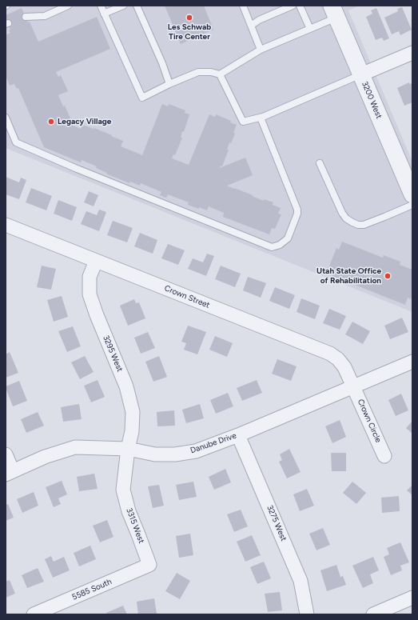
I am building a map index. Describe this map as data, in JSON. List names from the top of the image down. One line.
{"streets":{"street":["3200 West","Crown Street","3295 West","Crown Circle","Danube Drive","3275 West","3315 West","5585 South"]},"crossings":[["Crown Street","3295 West"],["Crown Street","Crown Circle"],["Crown Street","Danube Drive"],["3295 West","Danube Drive"],["3295 West","3315 West"],["Crown Circle","Danube Drive"],["Danube Drive","3275 West"],["Danube Drive","3315 West"],["3315 West","5585 South"]],"places":["Les Schwab Tire Center","Legacy Village","Utah State Office of Rehabilitation"]}
